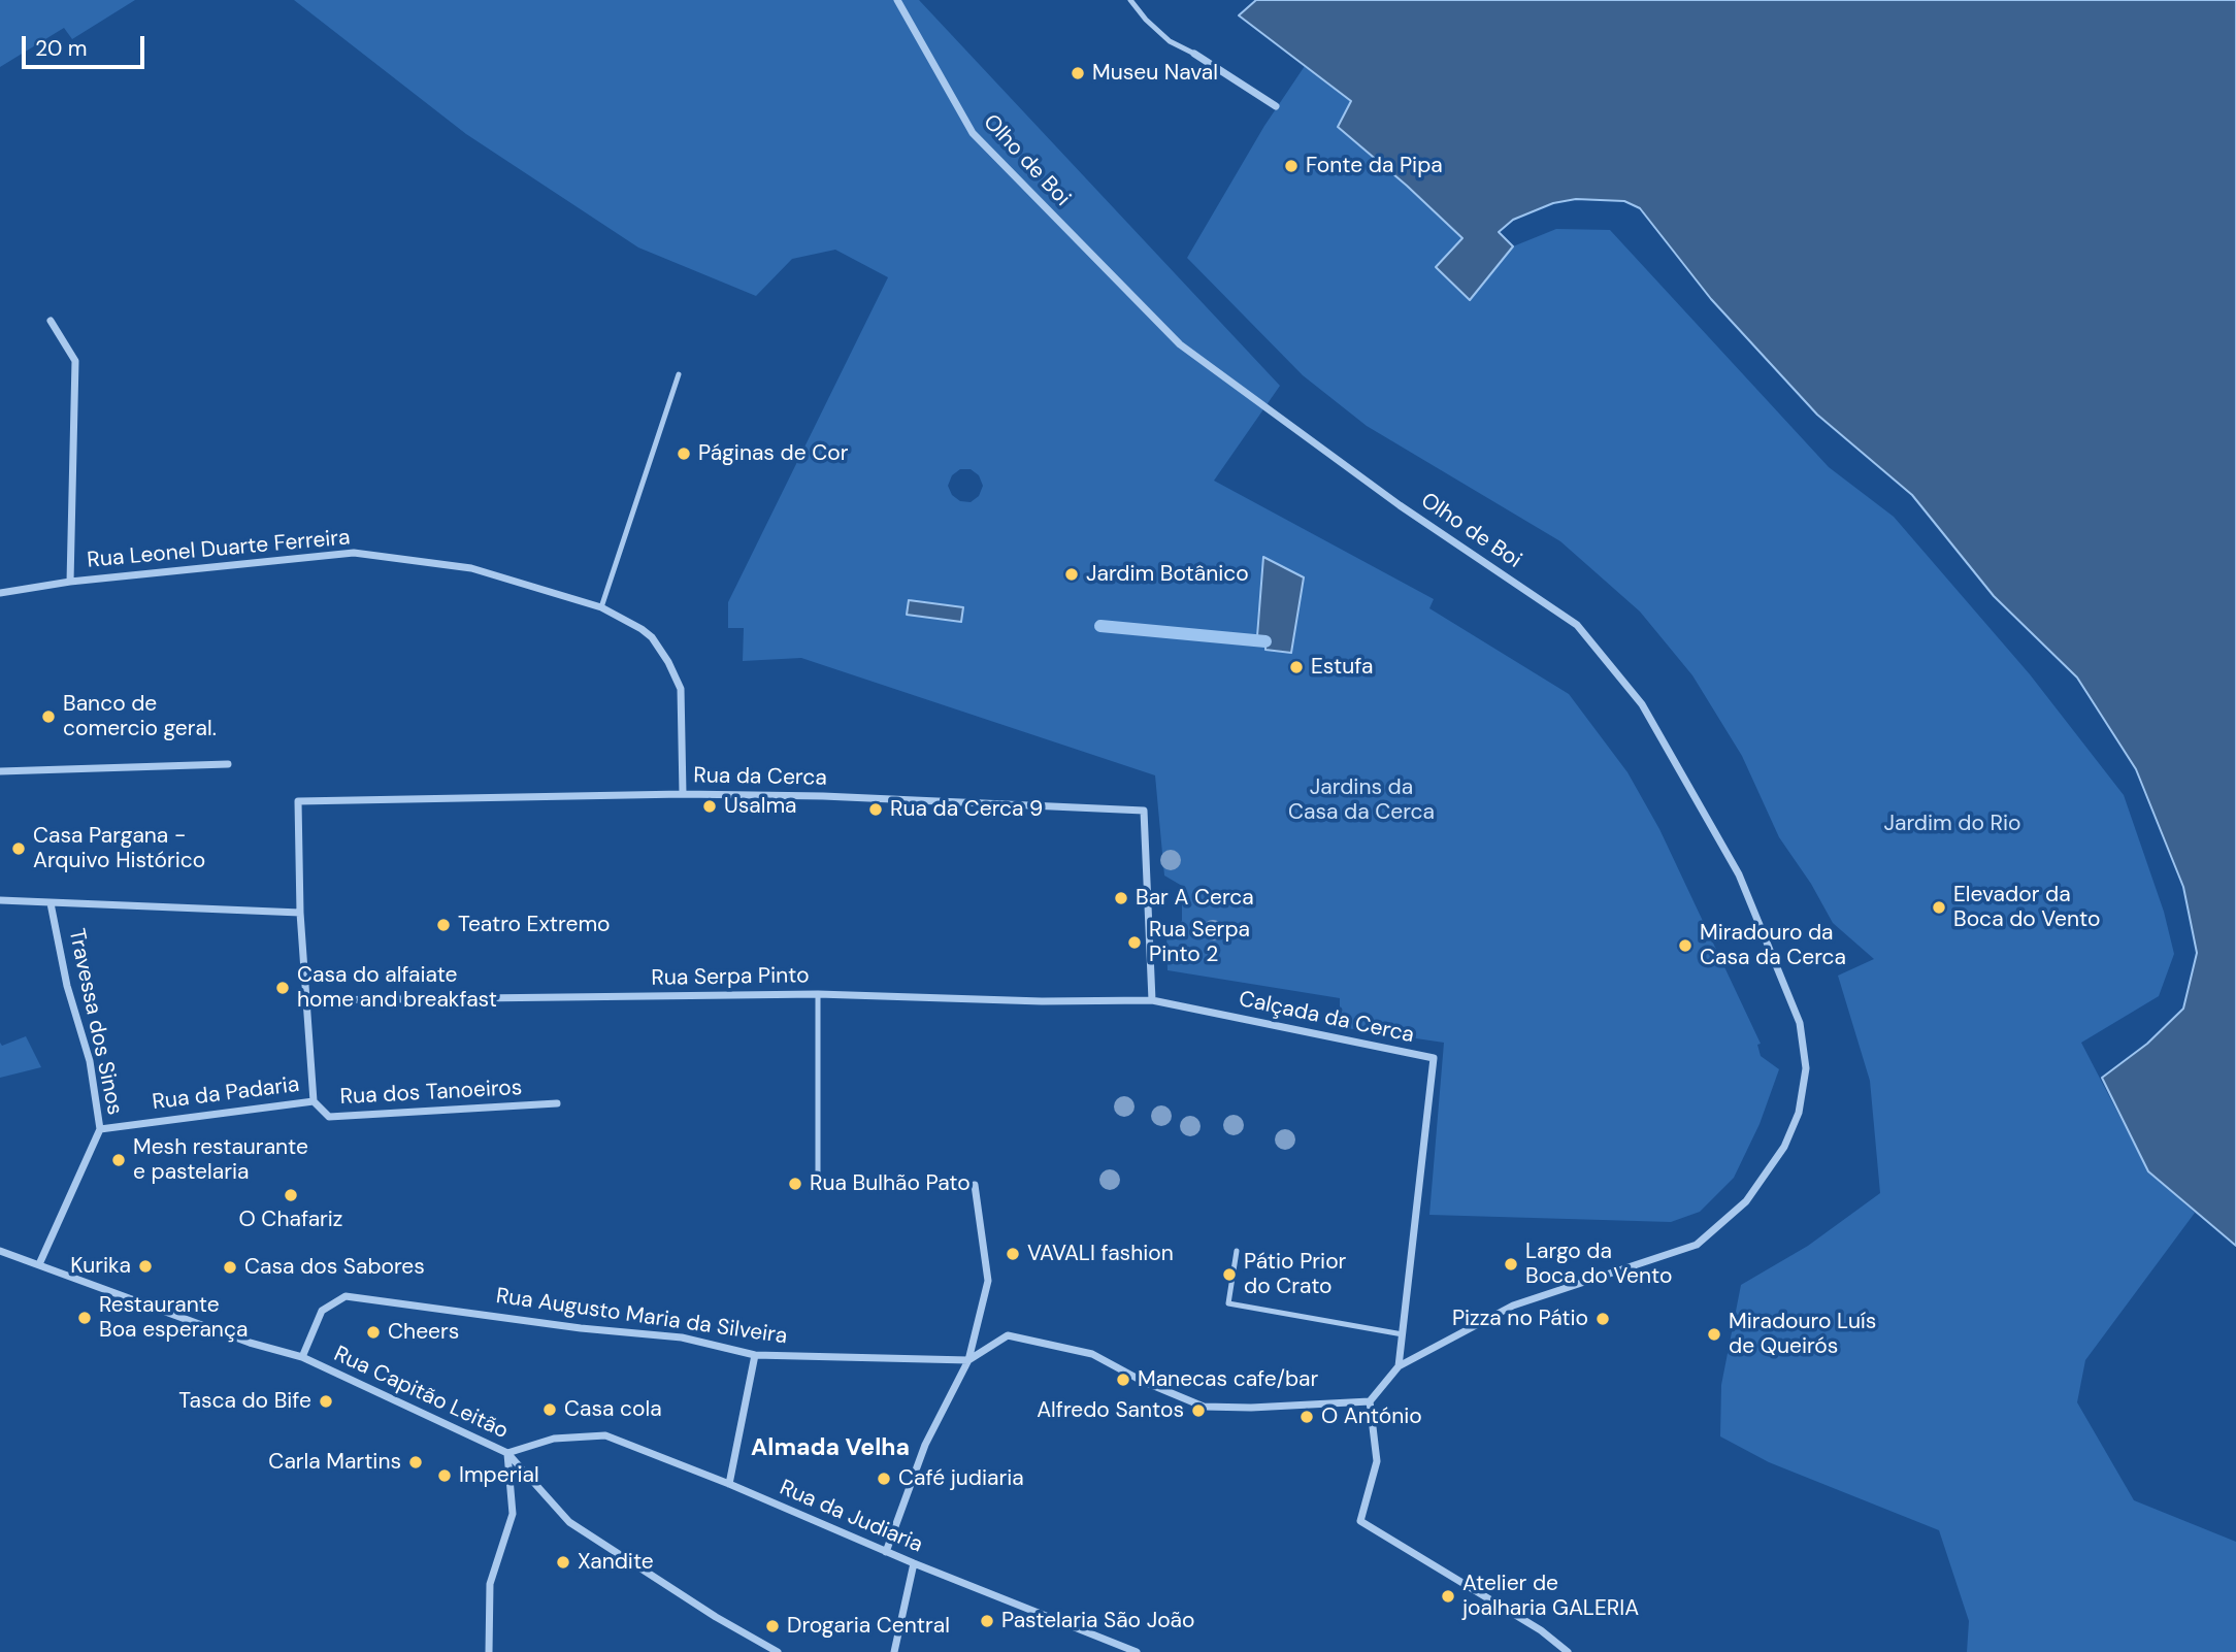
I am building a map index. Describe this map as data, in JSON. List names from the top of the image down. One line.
{"streets":{"street":["Olho de Boi","Rua Leonel Duarte Ferreira","Rua da Cerca","Rua Serpa Pinto","Calçada da Cerca","Travessa dos Sinos","Rua dos Tanoeiros","Rua da Padaria","Rua Augusto Maria da Silveira","Rua Capitão Leitão","Rua da Judiaria"]},"crossings":[["Rua Leonel Duarte Ferreira","Rua da Cerca"],["Rua da Cerca","Rua Serpa Pinto"],["Rua da Cerca","Calçada da Cerca"],["Rua Serpa Pinto","Calçada da Cerca"],["Travessa dos Sinos","Rua da Padaria"],["Travessa dos Sinos","Rua Capitão Leitão"],["Rua dos Tanoeiros","Rua da Padaria"],["Rua Augusto Maria da Silveira","Rua Capitão Leitão"],["Rua Capitão Leitão","Rua da Judiaria"]],"districts":["Almada Velha"],"parks":["Jardins da Casa da Cerca","Jardim do Rio"],"places":["Museu Naval","Fonte da Pipa","Páginas de Cor","Jardim Botânico","Estufa","Banco de comercio geral.","Usalma","Rua da Cerca 9","Casa Pargana - Arquivo Histórico","Bar A Cerca","Elevador da Boca do Vento","Teatro Extremo","Rua Serpa Pinto 2","Miradouro da Casa da Cerca","Casa do alfaiate home and breakfast","Mesh restaurante e pastelaria","Rua Bulhão Pato","O Chafariz","VAVALI fashion","Largo da Boca do Vento","Kurika","Casa dos Sabores","Pátio Prior do Crato","Restaurante Boa esperança","Pizza no Pátio","Cheers","Miradouro Luís de Queirós","Manecas cafe/bar","Tasca do Bife","Casa cola","Alfredo Santos","O António","Carla Martins","Imperial","Café judiaria","Xandite","Atelier de joalharia GALERIA","Pastelaria São João","Drogaria Central"],"scale_bar":"20 m"}
